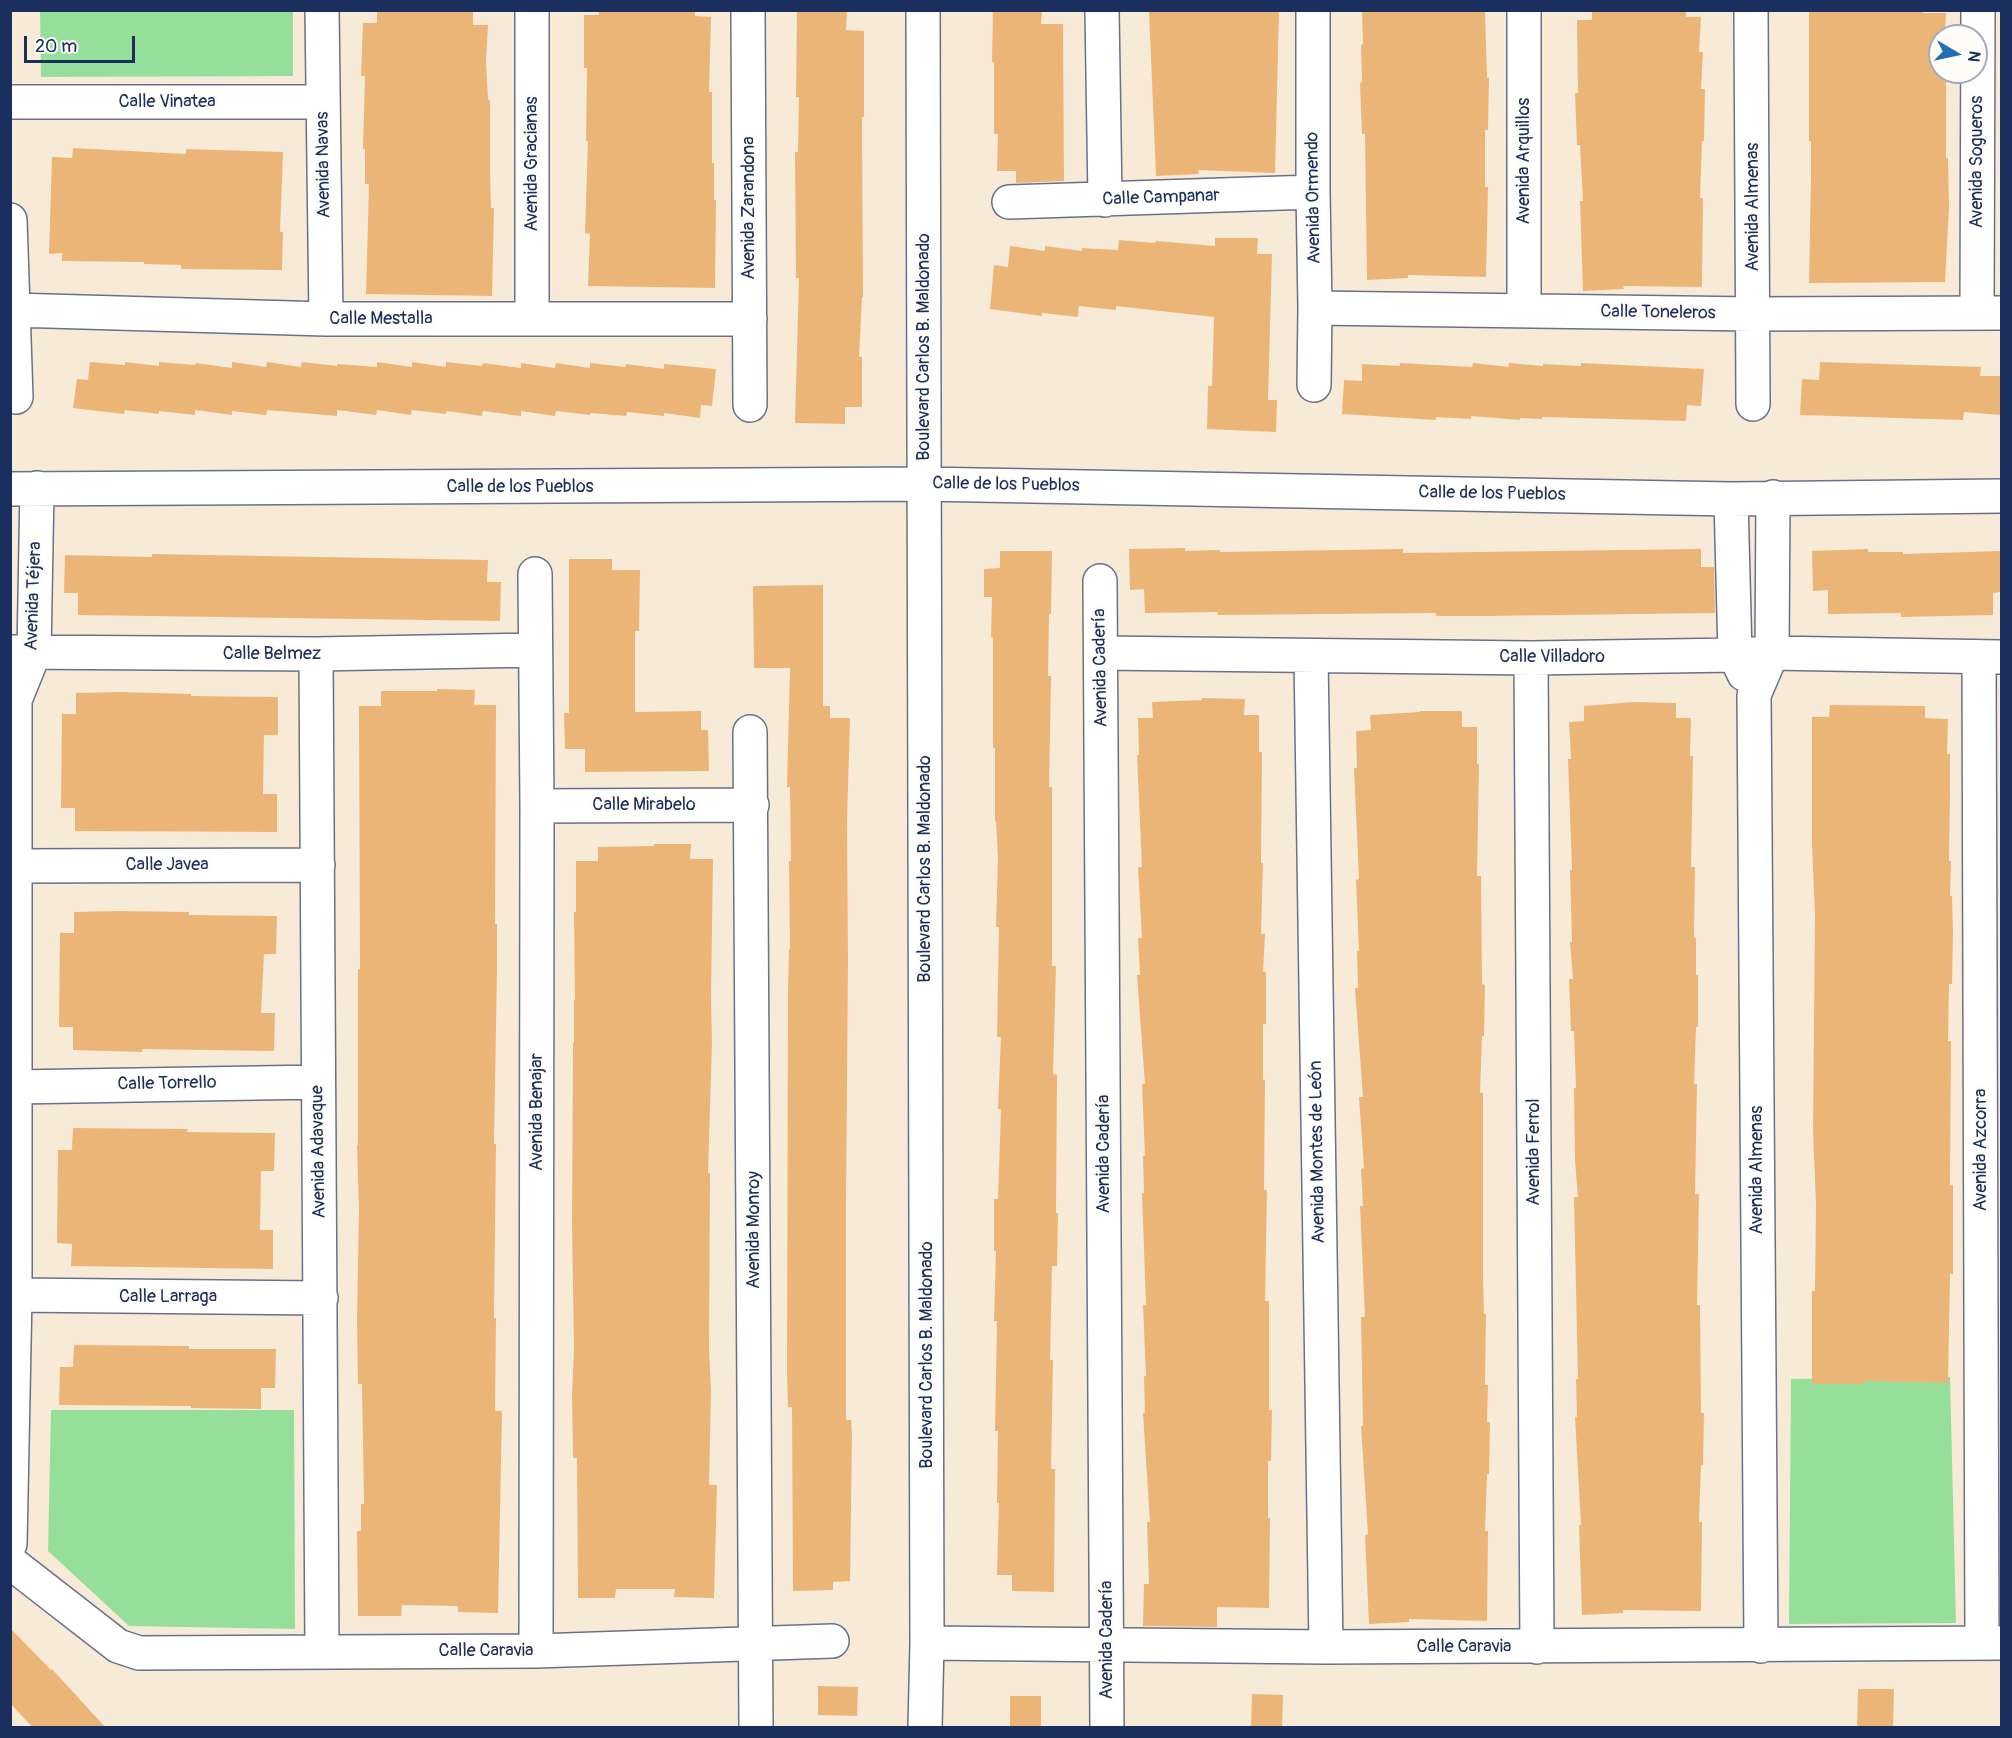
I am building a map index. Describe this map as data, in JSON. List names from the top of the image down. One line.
{"streets":{"street":["Calle Vinatea","Avenida Arquillos","Avenida Sogueros","Avenida Gracianas","Avenida Navas","Calle Campanar","Avenida Ormendo","Avenida Almenas","Avenida Zarandona","Calle Toneleros","Calle Mestalla","Boulevard Carlos B. Maldonado","Calle de los Pueblos","Avenida Téjera","Calle Belmez","Calle Villadoro","Avenida Cadería","Calle Mirabelo","Calle Javea","Calle Torrello","Avenida Benajar","Avenida Azcorra","Avenida Adavaque","Avenida Montes de León","Avenida Ferrol","Avenida Monroy","Calle Larraga","Calle Caravia"]},"crossings":[["Calle Vinatea","Avenida Navas"],["Avenida Arquillos","Calle Toneleros"],["Avenida Sogueros","Calle Toneleros"],["Avenida Gracianas","Calle Mestalla"],["Avenida Navas","Calle Mestalla"],["Calle Campanar","Avenida Ormendo"],["Avenida Ormendo","Calle Toneleros"],["Avenida Almenas","Calle Toneleros"],["Avenida Almenas","Calle de los Pueblos"],["Avenida Almenas","Calle Villadoro"],["Avenida Almenas","Calle Caravia"],["Avenida Zarandona","Calle Mestalla"],["Boulevard Carlos B. Maldonado","Calle de los Pueblos"],["Boulevard Carlos B. Maldonado","Calle Caravia"],["Calle de los Pueblos","Avenida Téjera"],["Avenida Téjera","Calle Belmez"],["Avenida Téjera","Calle Javea"],["Avenida Téjera","Calle Torrello"],["Avenida Téjera","Calle Larraga"],["Calle Belmez","Avenida Benajar"],["Calle Belmez","Avenida Adavaque"],["Calle Villadoro","Avenida Cadería"],["Calle Villadoro","Avenida Azcorra"],["Calle Villadoro","Avenida Montes de León"],["Calle Villadoro","Avenida Ferrol"],["Avenida Cadería","Calle Caravia"],["Calle Mirabelo","Avenida Benajar"],["Calle Mirabelo","Avenida Monroy"],["Calle Javea","Avenida Adavaque"],["Calle Torrello","Avenida Adavaque"],["Avenida Benajar","Calle Caravia"],["Avenida Azcorra","Calle Caravia"],["Avenida Adavaque","Calle Larraga"],["Avenida Adavaque","Calle Caravia"],["Avenida Montes de León","Calle Caravia"],["Avenida Ferrol","Calle Caravia"],["Avenida Monroy","Calle Caravia"]],"scale_bar":"20 m","north":"right"}
